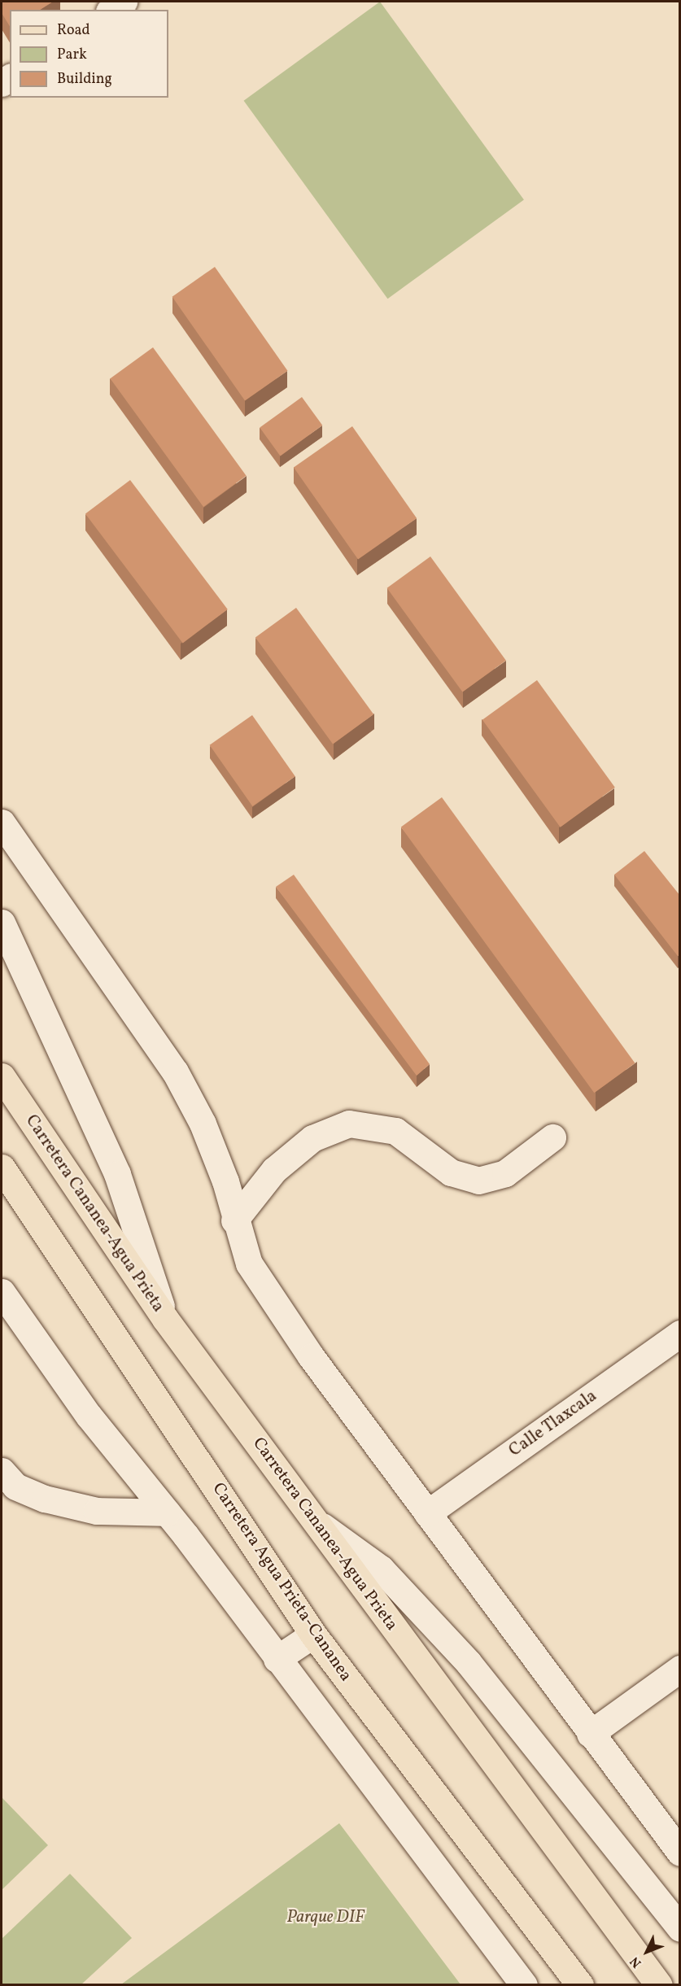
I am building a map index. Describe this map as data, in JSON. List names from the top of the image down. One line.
{"streets":{"main road":["Carretera Cananea-Agua Prieta","Carretera Agua Prieta-Cananea"],"street":["Calle Tlaxcala"]},"parks":["Parque DIF"],"legend":["Road","Park","Building"],"north":"bottom left"}
